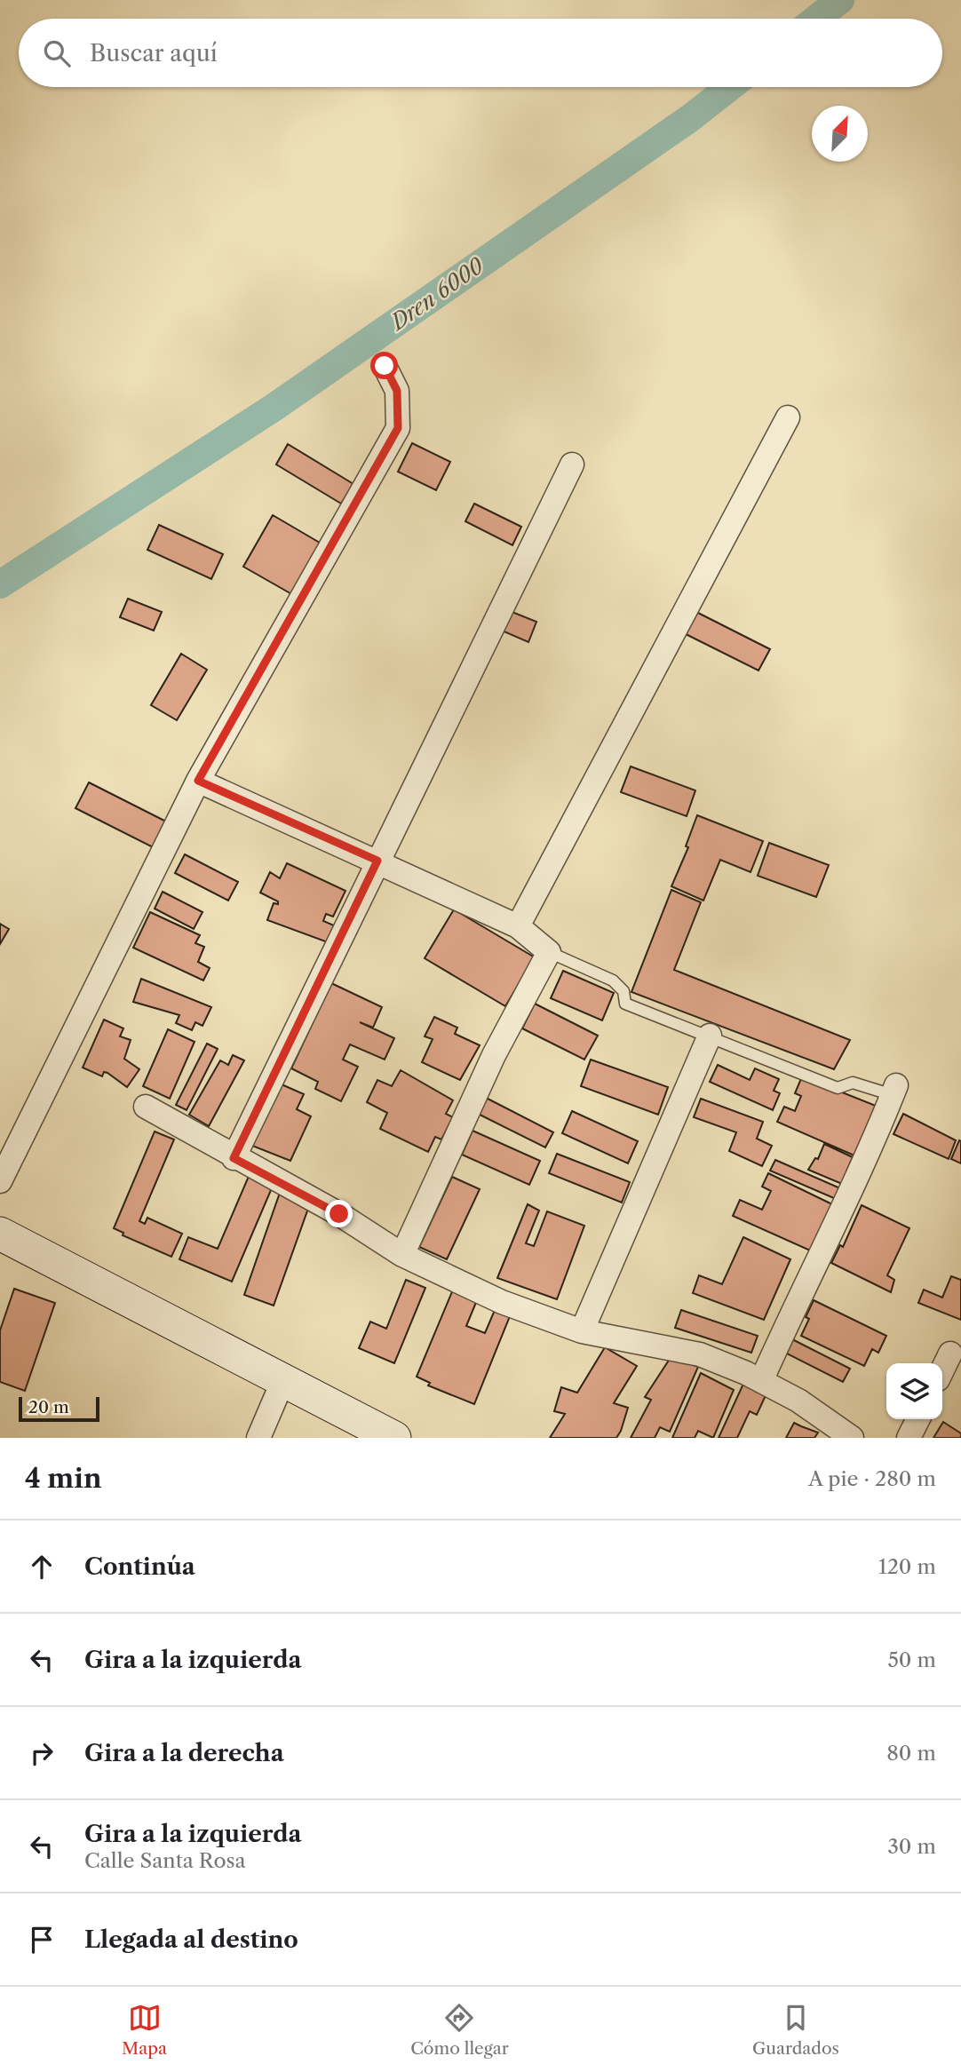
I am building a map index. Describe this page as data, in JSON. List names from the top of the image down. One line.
{"water":["Dren 6000"],"scale_bar":"20 m","north":"top right","page":{"search":"Buscar aquí","scale":"20 m","heading":["4 min","A pie · 280 m"],"list":[["Continúa","120 m"],["Gira a la izquierda","50 m"],["Gira a la derecha","80 m"],["Gira a la izquierda","Calle Santa Rosa","30 m"],"Llegada al destino"],"nav":["Mapa","Cómo llegar","Guardados"]}}
